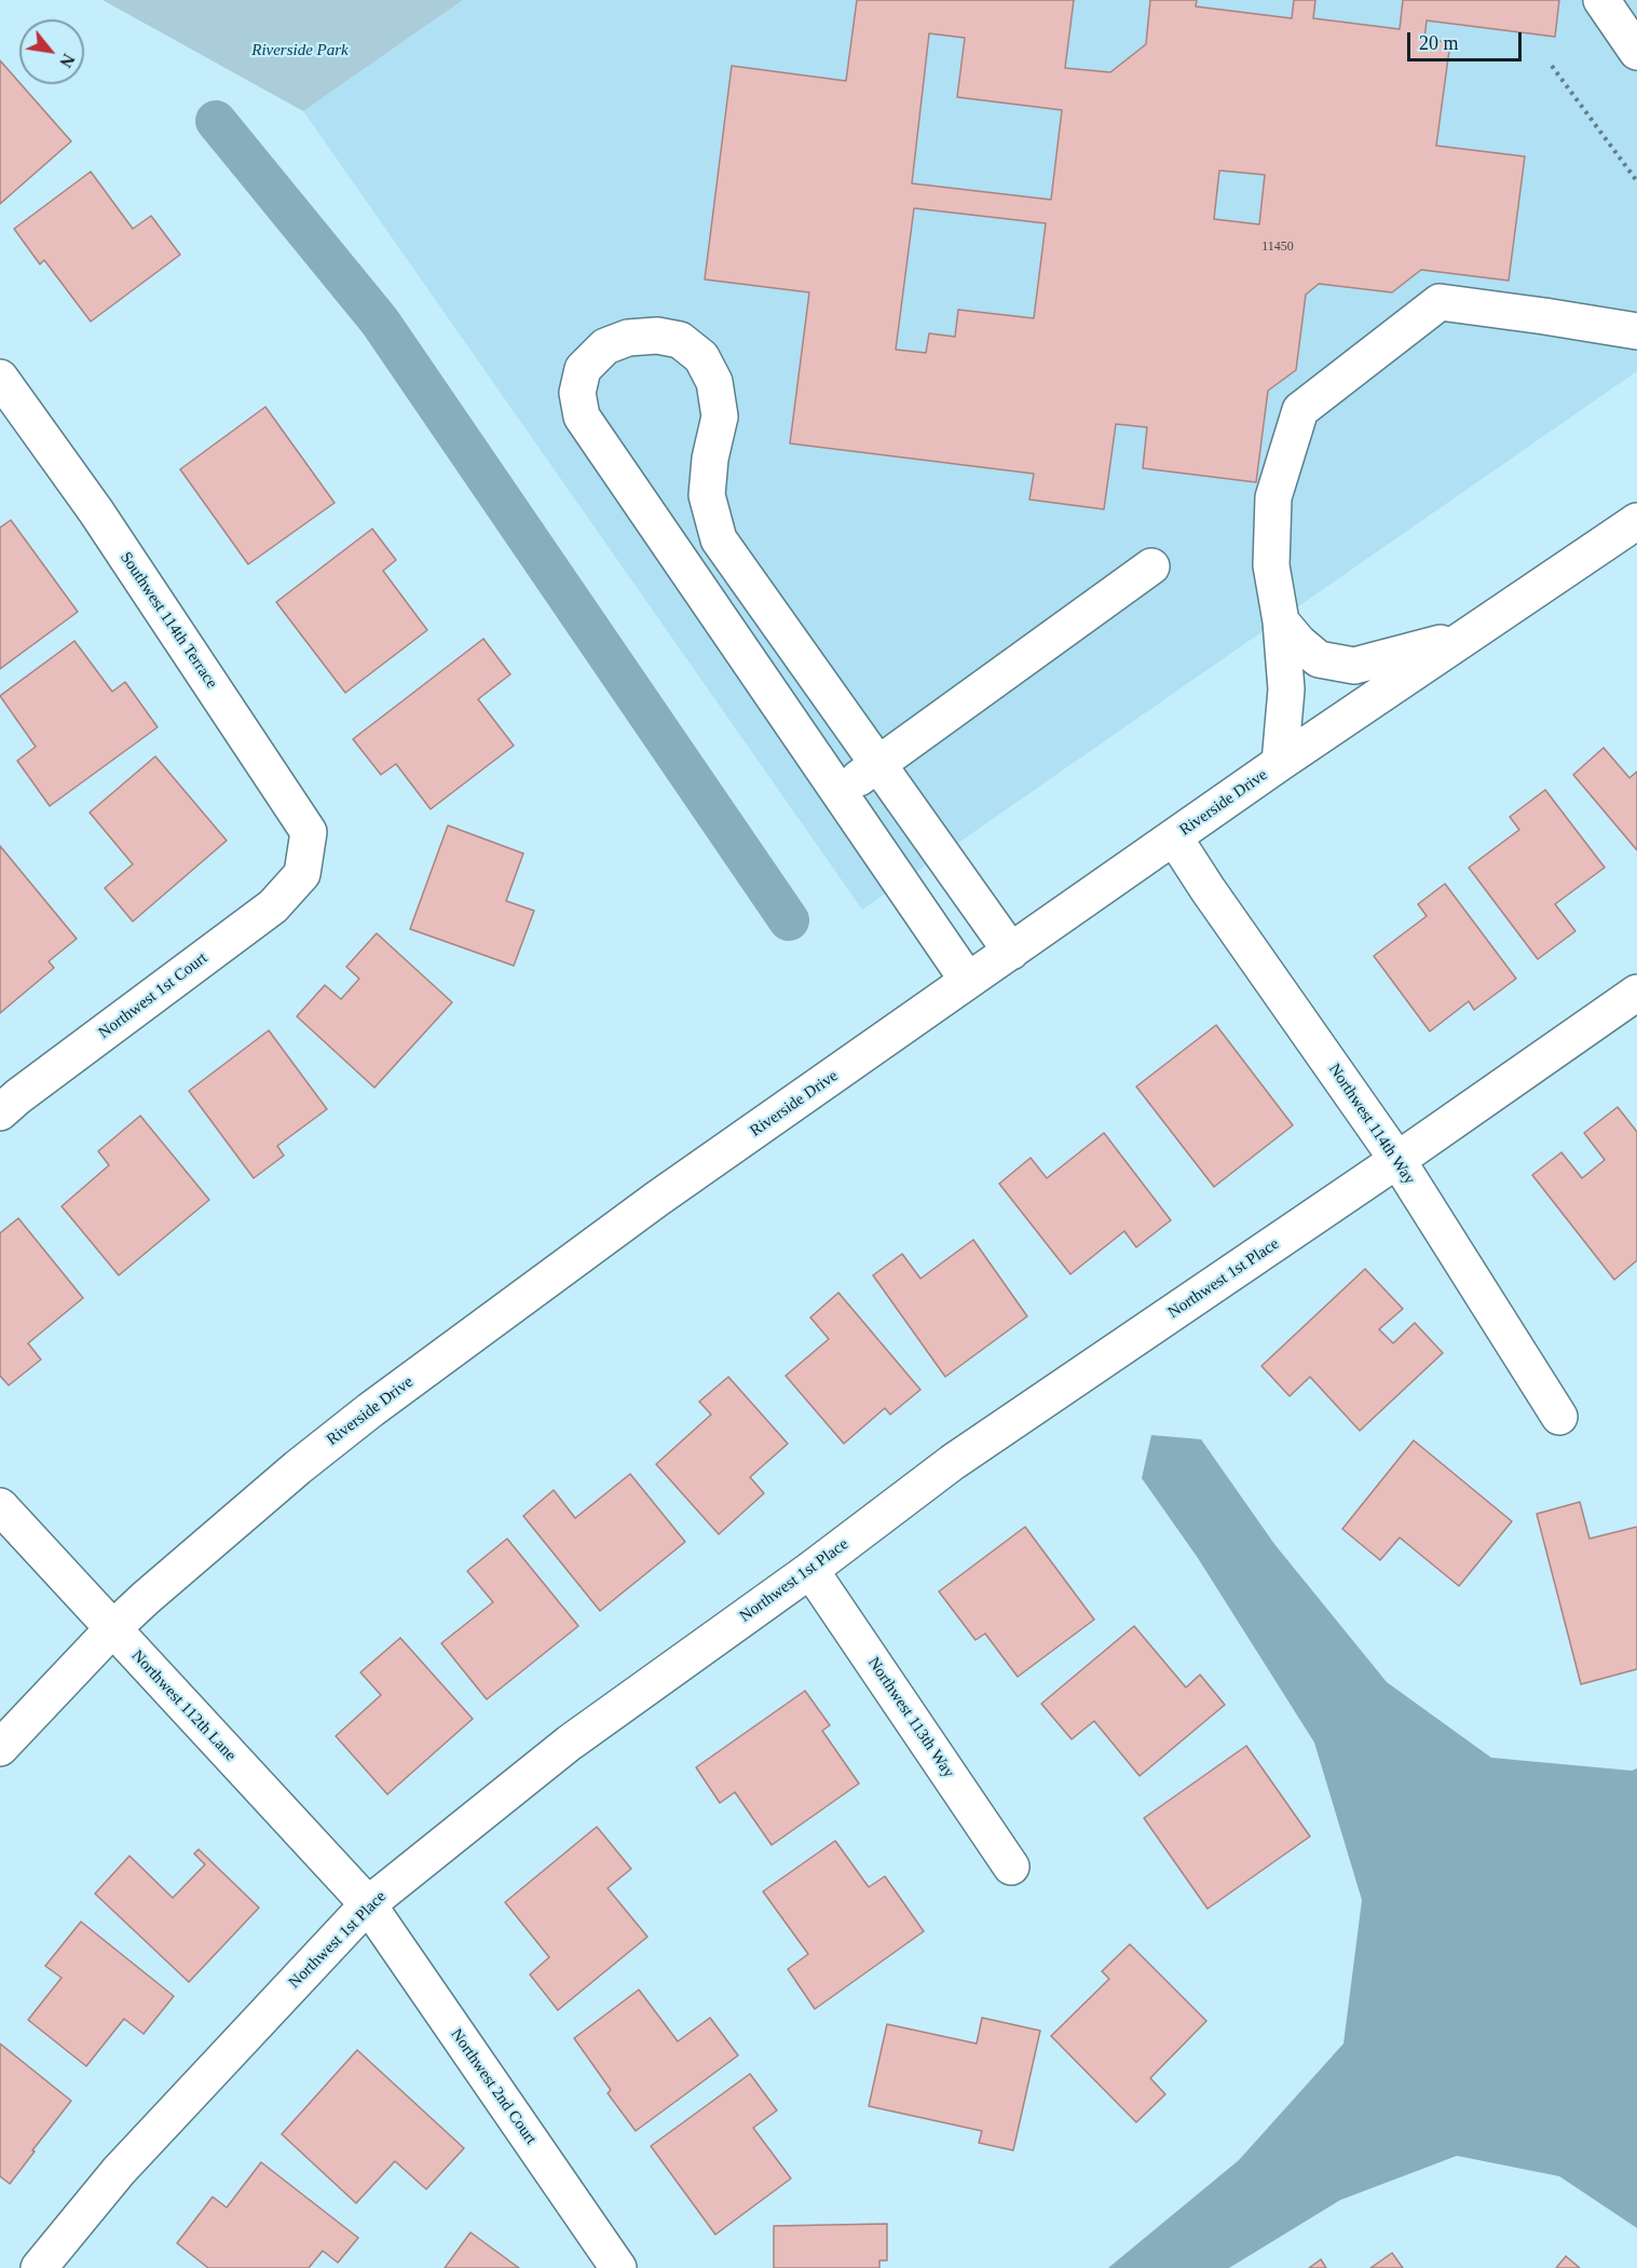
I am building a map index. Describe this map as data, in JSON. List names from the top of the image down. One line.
{"streets":{"street":["Southwest 114th Terrace","Riverside Drive","Northwest 1st Court","Northwest 114th Way","Northwest 1st Place","Northwest 112th Lane","Northwest 113th Way","Northwest 2nd Court"]},"crossings":[["Southwest 114th Terrace","Northwest 1st Court"],["Riverside Drive","Northwest 114th Way"],["Riverside Drive","Northwest 112th Lane"],["Northwest 114th Way","Northwest 1st Place"],["Northwest 1st Place","Northwest 112th Lane"],["Northwest 1st Place","Northwest 113th Way"],["Northwest 1st Place","Northwest 2nd Court"],["Northwest 112th Lane","Northwest 2nd Court"]],"parks":["Riverside Park"],"house_numbers":["11450"],"scale_bar":"20 m","north":"bottom right"}
